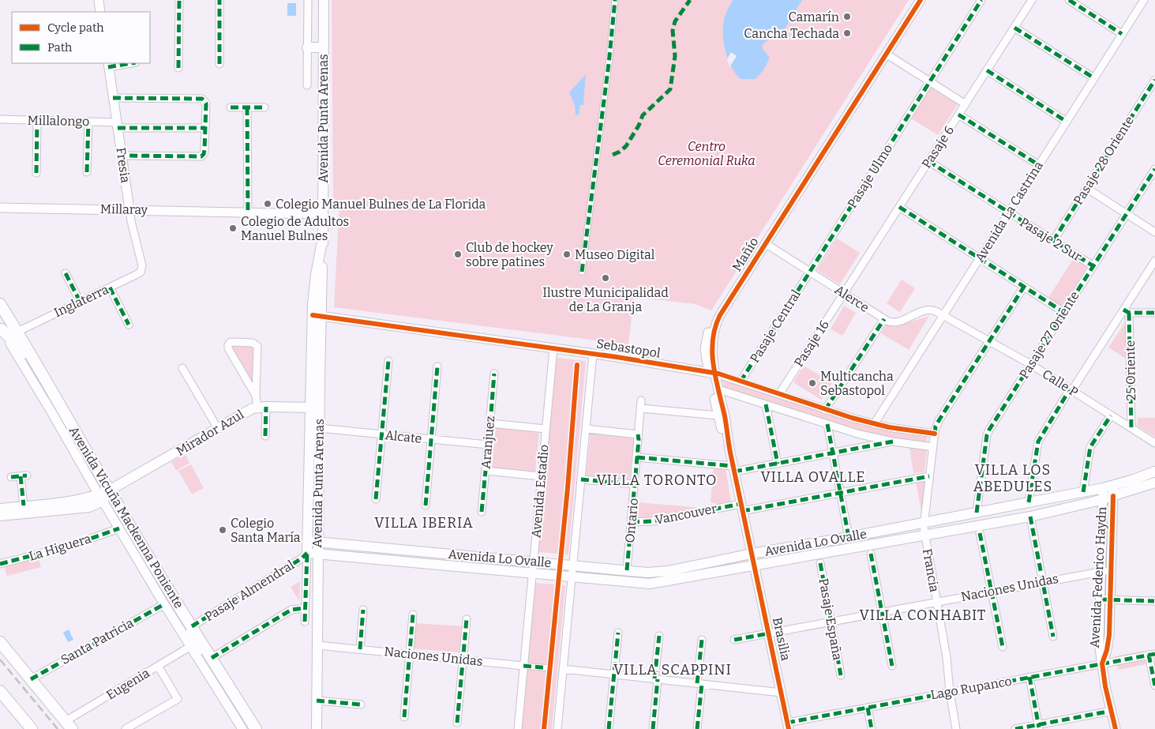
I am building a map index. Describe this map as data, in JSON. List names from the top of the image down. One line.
{"streets":{"main road":["Avenida Punta Arenas","Mirador Azul","Avenida Vicuña Mackenna Poniente","Avenida Lo Ovalle"],"street":["Millalongo","Pasaje 6","Pasaje 28 Oriente","Fresia","Pasaje Ulmo","Millaray","Avenida La Castrina","Pasaje 2 Sur","Mañío","Alerce","Inglaterra","Pasaje Central","Pasaje 27 Oriente","Pasaje 16","Sebastopol","25 Oriente","Calle P","Alcate","Aranjuez","Avenida Estadio","Vancouver","Ontario","La Higuera","Francia","Avenida Federico Haydn","Naciones Unidas","Pasaje Almendral","Pasaje España","Brasilia","Santa Patricia","Eugenia","Lago Rupanco"]},"crossings":[["Avenida Punta Arenas","Millaray"],["Avenida Punta Arenas","Sebastopol"],["Avenida Punta Arenas","Mirador Azul"],["Avenida Punta Arenas","Alcate"],["Avenida Punta Arenas","Avenida Lo Ovalle"],["Avenida Punta Arenas","Naciones Unidas"],["Avenida Punta Arenas","Pasaje Almendral"],["Millalongo","Fresia"],["Pasaje 6","Pasaje 2 Sur"],["Pasaje 6","Alerce"],["Pasaje 6","Pasaje 16"],["Pasaje 28 Oriente","Pasaje 2 Sur"],["Fresia","Millaray"],["Fresia","Inglaterra"],["Pasaje Ulmo","Alerce"],["Pasaje Ulmo","Pasaje Central"],["Avenida La Castrina","Pasaje 2 Sur"],["Avenida La Castrina","Alerce"],["Avenida La Castrina","Sebastopol"],["Avenida La Castrina","Calle P"],["Pasaje 2 Sur","Pasaje 27 Oriente"],["Mañío","Alerce"],["Mañío","Sebastopol"],["Mañío","Vancouver"],["Mañío","Avenida Lo Ovalle"],["Mañío","Brasilia"],["Alerce","Pasaje Central"],["Alerce","Pasaje 16"],["Alerce","Calle P"],["Inglaterra","Avenida Vicuña Mackenna Poniente"],["Pasaje Central","Sebastopol"],["Pasaje 27 Oriente","Calle P"],["Pasaje 27 Oriente","Avenida Lo Ovalle"],["Pasaje 16","Sebastopol"],["Sebastopol","Avenida Estadio"],["Sebastopol","Francia"],["25 Oriente","Calle P"],["25 Oriente","Avenida Lo Ovalle"],["Mirador Azul","Avenida Vicuña Mackenna Poniente"],["Alcate","Aranjuez"],["Avenida Estadio","Avenida Lo Ovalle"],["Avenida Estadio","Naciones Unidas"],["Vancouver","Ontario"],["Vancouver","Francia"],["Avenida Vicuña Mackenna Poniente","La Higuera"],["Avenida Vicuña Mackenna Poniente","Pasaje Almendral"],["Avenida Vicuña Mackenna Poniente","Santa Patricia"],["Avenida Vicuña Mackenna Poniente","Eugenia"],["Ontario","Avenida Lo Ovalle"],["Avenida Lo Ovalle","Francia"],["Avenida Lo Ovalle","Avenida Federico Haydn"],["Avenida Lo Ovalle","Pasaje Almendral"],["Avenida Lo Ovalle","Brasilia"],["Francia","Naciones Unidas"],["Francia","Lago Rupanco"],["Avenida Federico Haydn","Naciones Unidas"],["Avenida Federico Haydn","Lago Rupanco"],["Naciones Unidas","Pasaje España"],["Naciones Unidas","Brasilia"],["Brasilia","Lago Rupanco"]],"districts":["VILLA LOS ABEDULES","VILLA OVALLE","VILLA TORONTO","VILLA IBERIA","VILLA CONHABIT","VILLA SCAPPINI"],"parks":["Centro Ceremonial Ruka"],"places":["Camarín","Cancha Techada","Colegio Manuel Bulnes de La Florida","Colegio de Adultos Manuel Bulnes","Club de hockey sobre patines","Museo Digital","Ilustre Municipalidad de La Granja","Multicancha Sebastopol","Colegio Santa María"],"legend":["Cycle path","Path"]}
